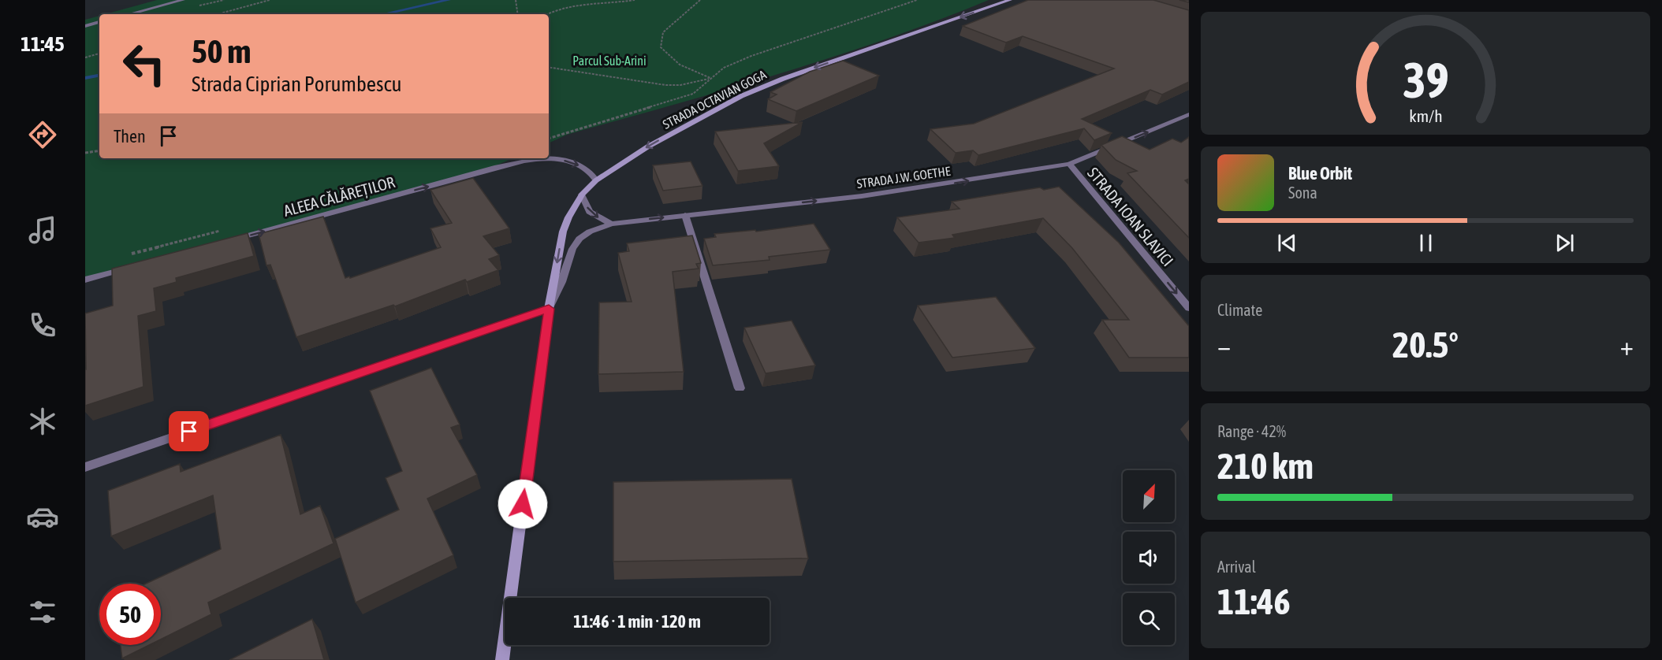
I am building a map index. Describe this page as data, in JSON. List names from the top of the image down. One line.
{"streets":{"main road":["STRADA OCTAVIAN GOGA"],"street":["STRADA J.W. GOETHE","ALEEA CĂLĂREȚILOR","STRADA IOAN SLAVICI"]},"crossings":[["STRADA OCTAVIAN GOGA","STRADA J.W. GOETHE"],["STRADA OCTAVIAN GOGA","ALEEA CĂLĂREȚILOR"],["STRADA J.W. GOETHE","STRADA IOAN SLAVICI"]],"one_way":["STRADA OCTAVIAN GOGA","STRADA J.W. GOETHE","ALEEA CĂLĂREȚILOR","STRADA IOAN SLAVICI"],"parks":["Parcul Sub-Arini"],"north":"top right","page":{"tabs":"11:45","turn":["50 m","Strada Ciprian Porumbescu"],"then":"Then","song":["Blue Orbit","Sona"],"tile":["Climate",["Range · 42%","210 km"],["Arrival","11:46"]],"heat":["−","20.5°","+"],"limit":"50","trip":"11:46 · 1 min · 120 m","gauge":["39","km/h"]}}
